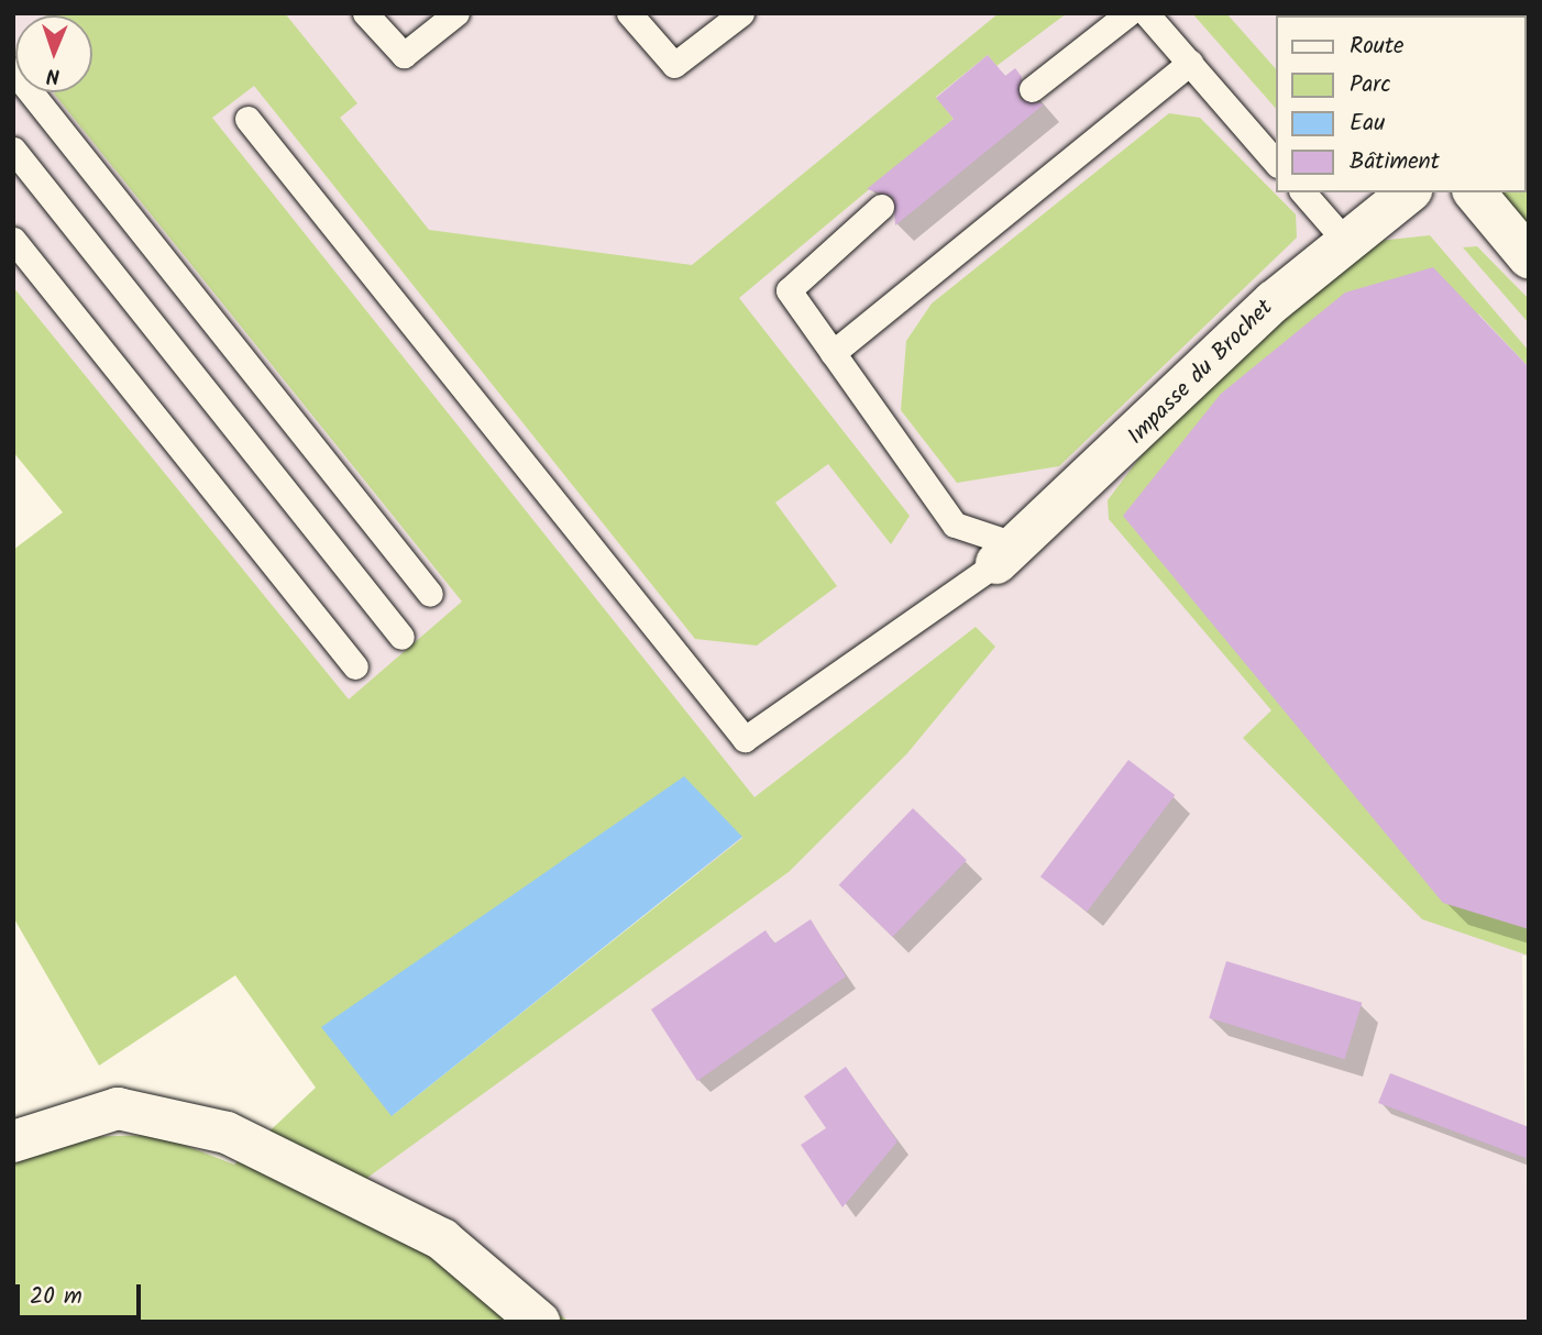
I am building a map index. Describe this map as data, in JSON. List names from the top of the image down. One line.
{"streets":{"street":["Impasse du Brochet"]},"legend":["Route","Parc","Eau","Bâtiment"],"scale_bar":"20 m","north":"bottom"}
